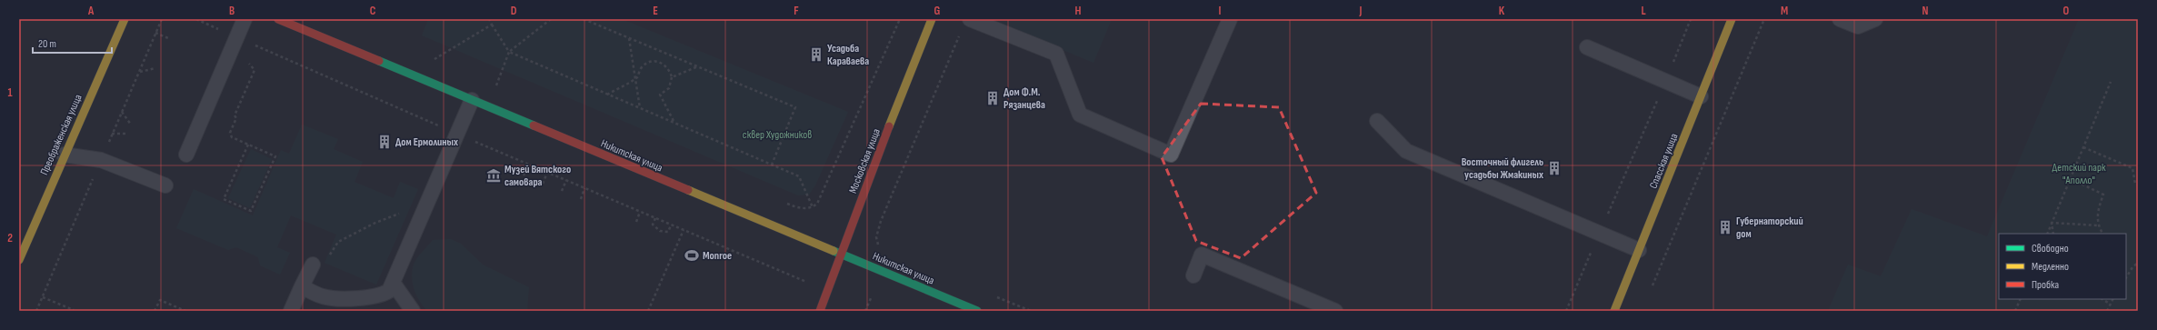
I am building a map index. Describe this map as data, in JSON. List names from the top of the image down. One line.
{"streets":{"street":["Преображенская улица","Никитская улица","Московская улица","Спасская улица"]},"crossings":[["Никитская улица","Московская улица"]],"parks":["сквер Художников","Детский парк \"Аполло\""],"places":{"building":["Усадьба Караваева","Дом Ф.М. Рязанцева","Дом Ермолиных","Восточный флигель усадьбы Жмакиных","Губернаторский дом"],"museum":["Музей Вятского самовара"],"sports":["Monroe"]},"legend":["Свободно","Медленно","Пробка"],"scale_bar":"20 m","grid":{"columns":["A","B","C","D","E","F","G","H","I","J","K","L","M","N","O"],"rows":["1","2"]}}
